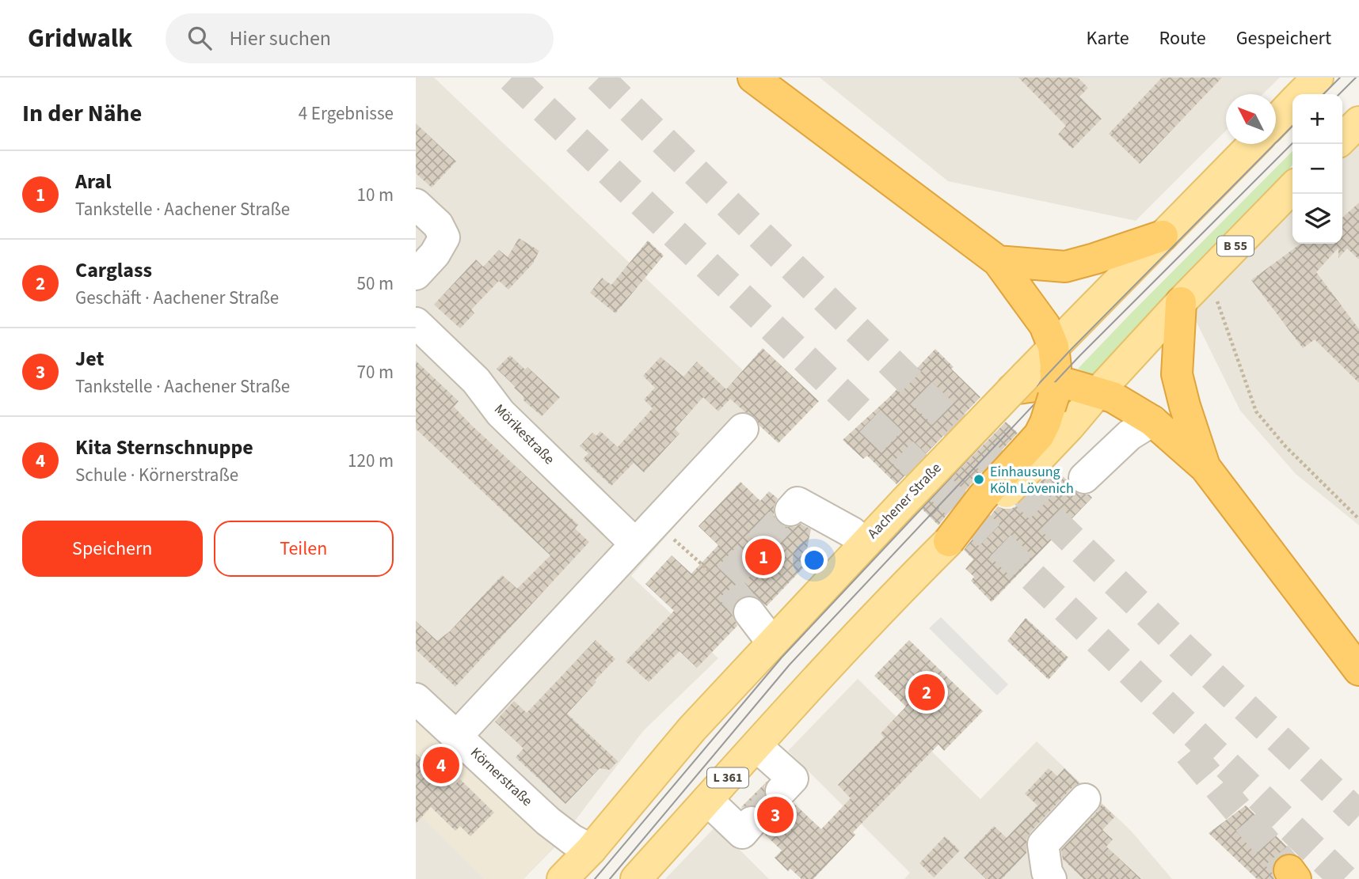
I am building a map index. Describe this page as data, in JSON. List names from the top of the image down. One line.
{"streets":{"main road":["B 55","Aachener Straße","L 361"],"street":["Mörikestraße","Körnerstraße"]},"crossings":[["B 55","L 361"],["Aachener Straße","Körnerstraße"]],"places":["Einhausung Köln Lövenich"],"north":"top left","page":{"header":"Gridwalk","search":"Hier suchen","nav":["Karte","Route","Gespeichert"],"heading":["In der Nähe","4 Ergebnisse"],"map_buttons":["+","−"],"list":[{"mark":"1","name":"Aral","note":"Tankstelle · Aachener Straße","value":"10 m"},{"mark":"2","name":"Carglass","note":"Geschäft · Aachener Straße","value":"50 m"},{"mark":"3","name":"Jet","note":"Tankstelle · Aachener Straße","value":"70 m"},{"mark":"4","name":"Kita Sternschnuppe","note":"Schule · Körnerstraße","value":"120 m"}],"buttons":["Speichern","Teilen"],"pins":["1","2","4","3"]}}
